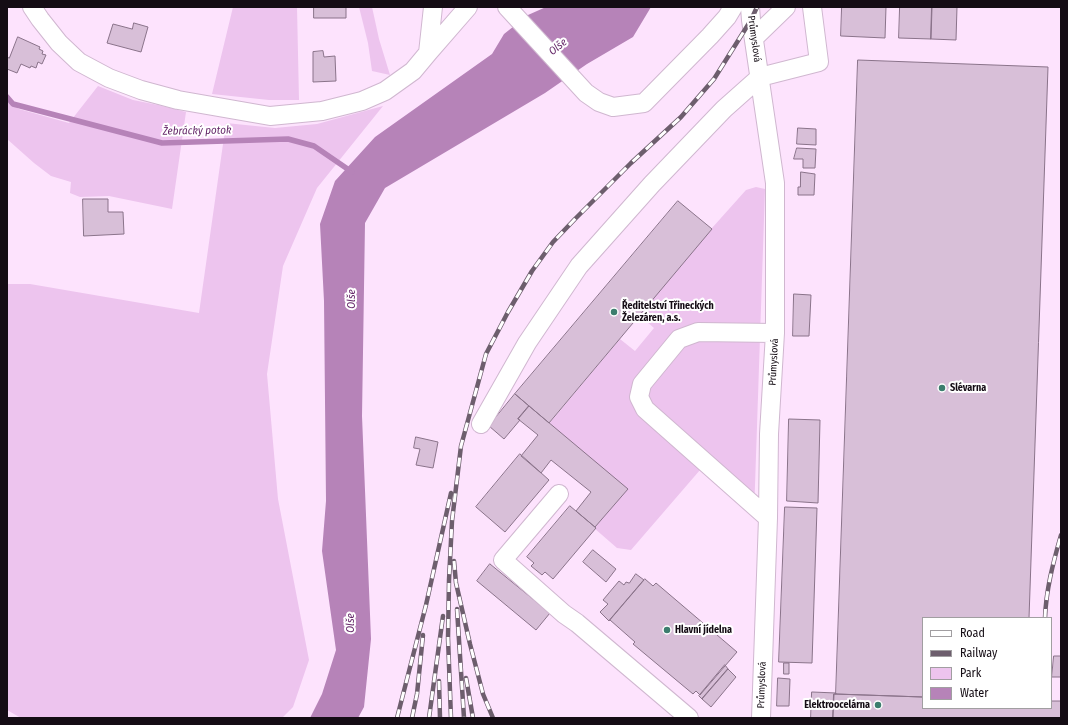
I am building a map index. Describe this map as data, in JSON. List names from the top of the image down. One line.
{"streets":{"street":["Průmyslová"]},"water":["Olše","Žebrácký potok"],"places":["Ředitelství Třineckých Železáren, a.s.","Slévarna","Hlavní jídelna","Elektroocelárna"],"legend":["Road","Railway","Park","Water"]}
